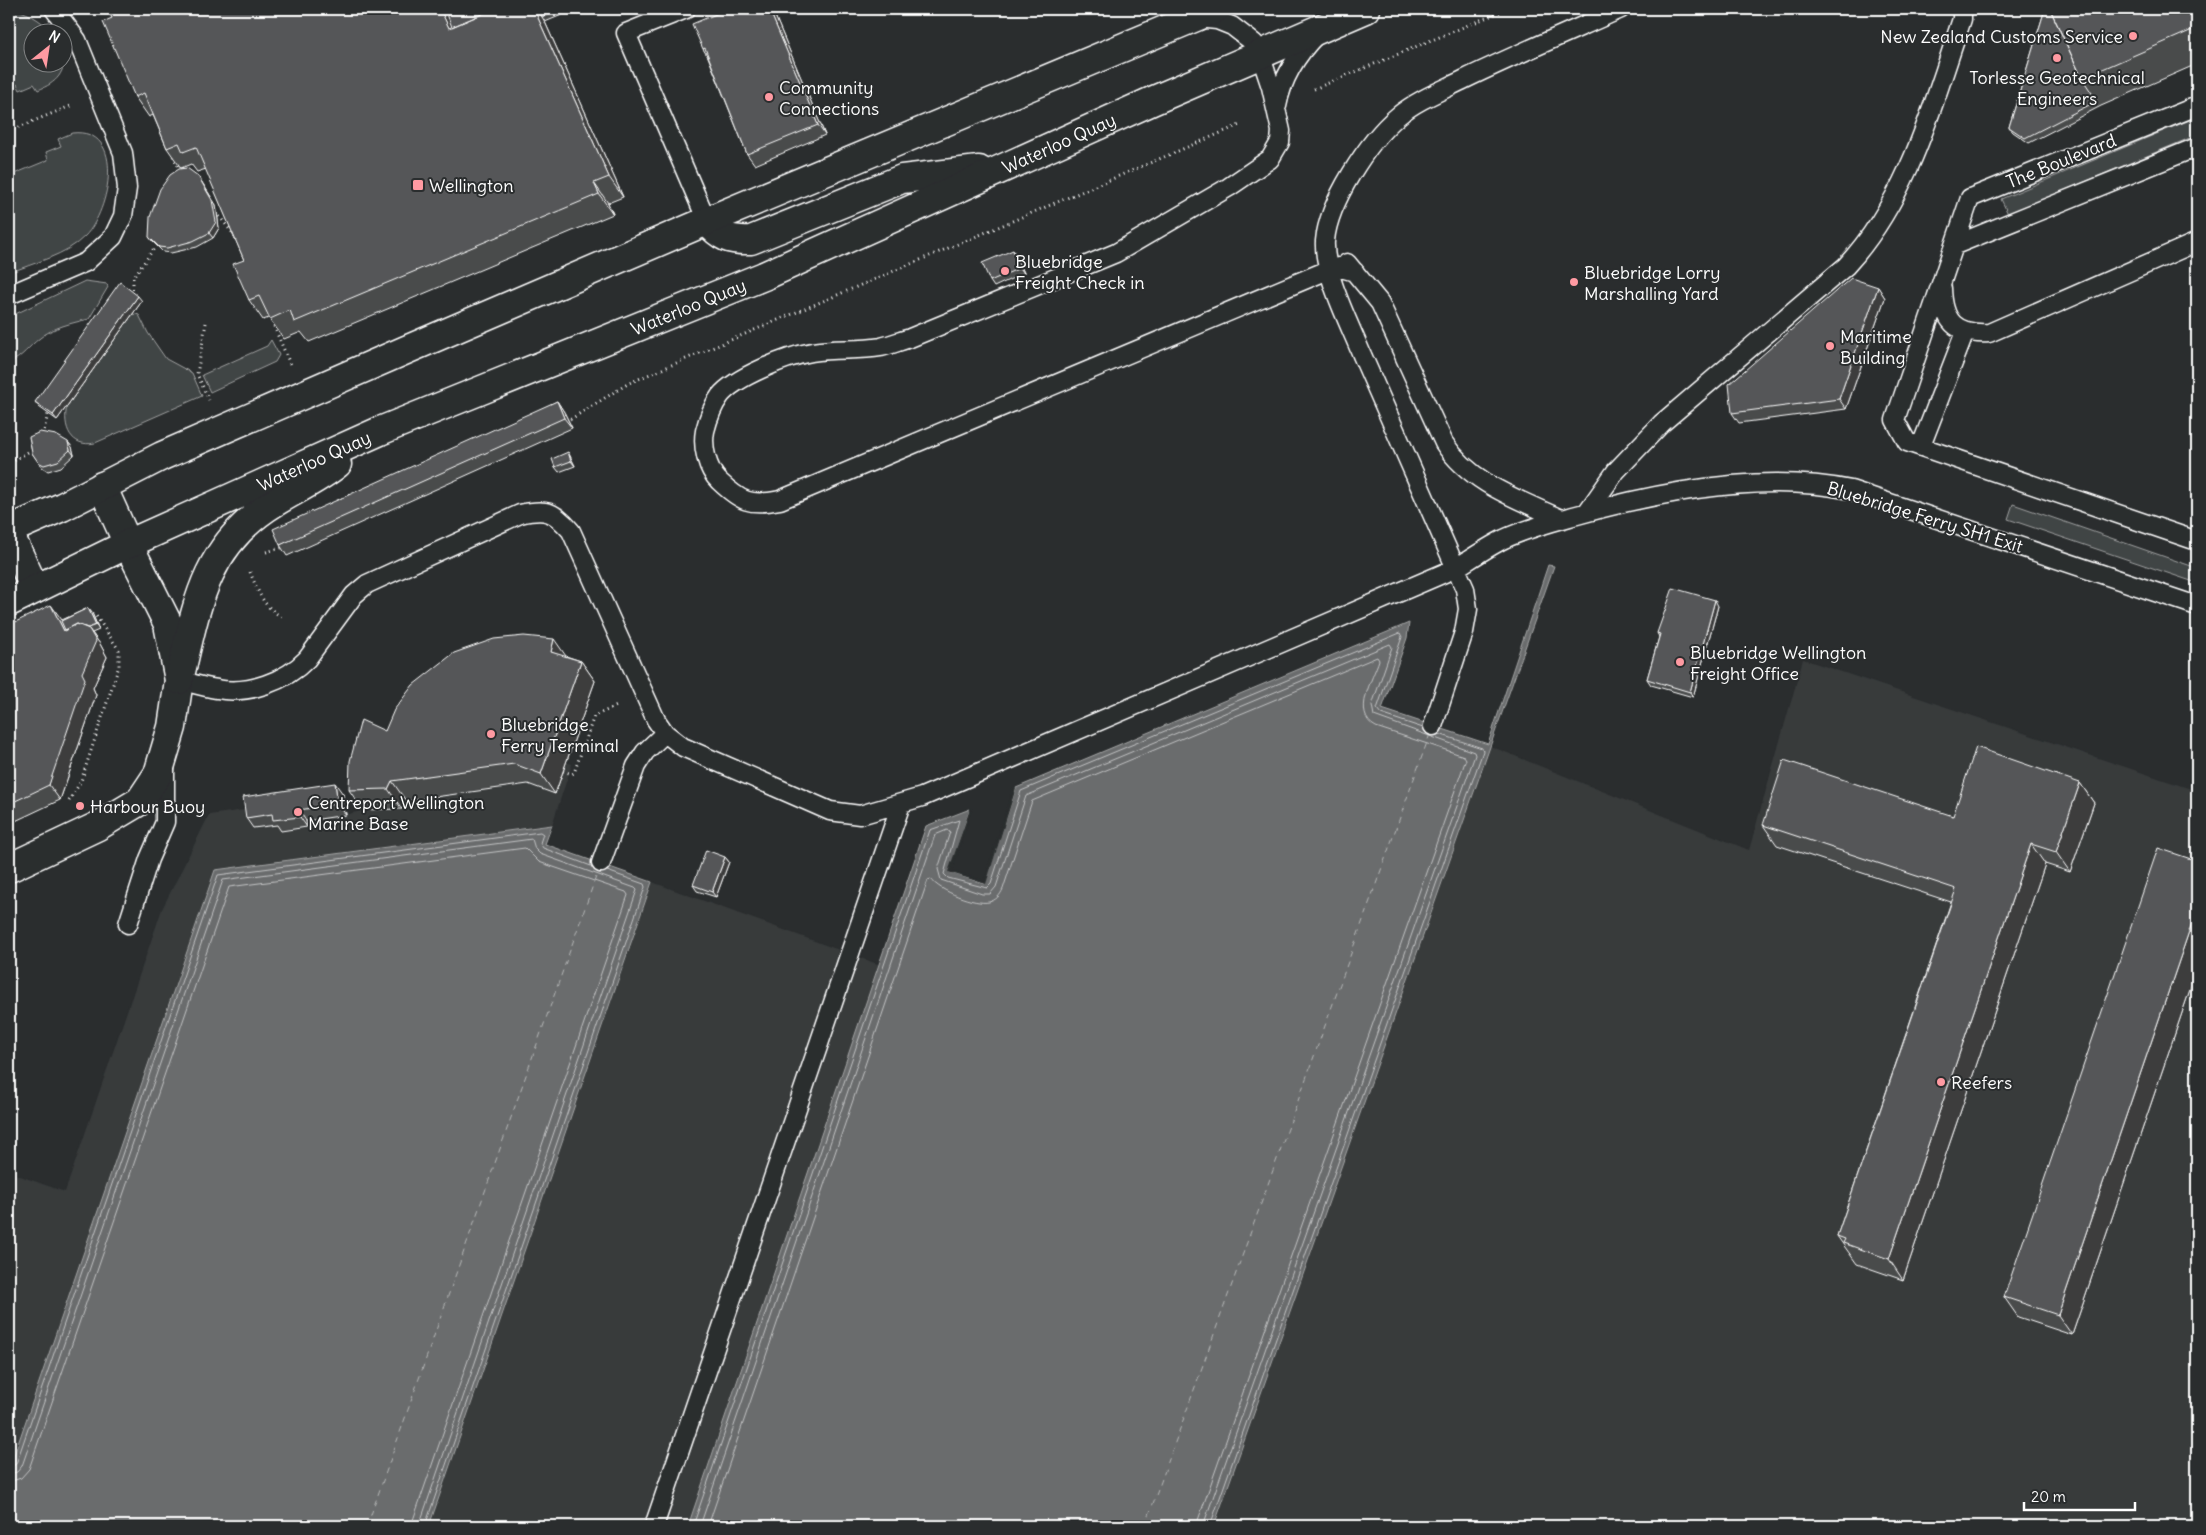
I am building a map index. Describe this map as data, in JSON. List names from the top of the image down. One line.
{"streets":{"main road":["Waterloo Quay"],"lane":["The Boulevard","Bluebridge Ferry SH1 Exit"]},"places":{"other":["New Zealand Customs Service","Torlesse Geotechnical Engineers","Community Connections","Bluebridge Freight Check in","Bluebridge Lorry Marshalling Yard","Maritime Building","Bluebridge Wellington Freight Office","Bluebridge Ferry Terminal","Harbour Buoy","Centreport Wellington Marine Base","Reefers"],"transit":["Wellington"]},"scale_bar":"20 m","north":"top right"}
